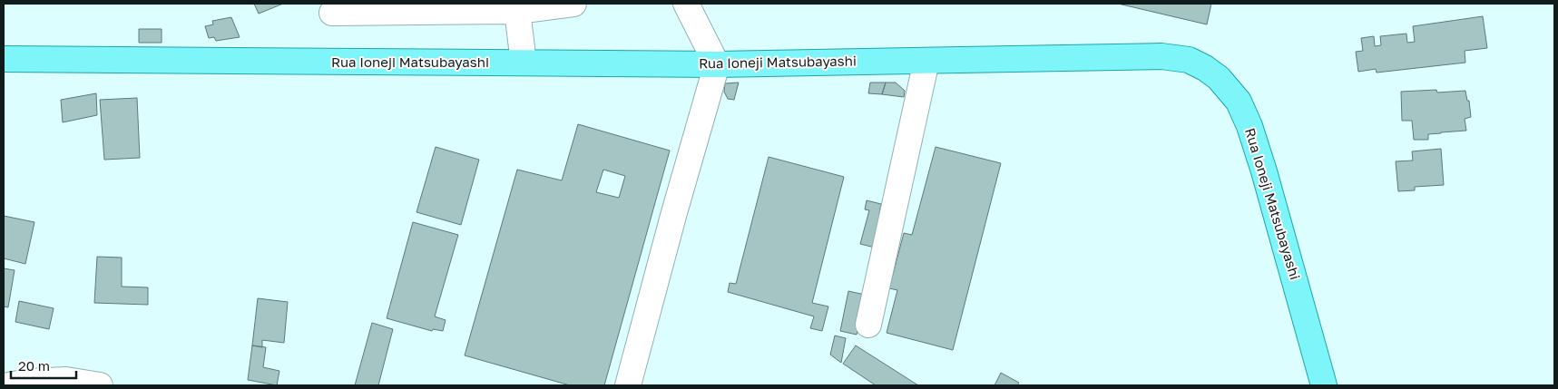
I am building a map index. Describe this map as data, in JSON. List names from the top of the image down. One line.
{"streets":{"main road":["Rua Ioneji Matsubayashi"]},"scale_bar":"20 m"}
